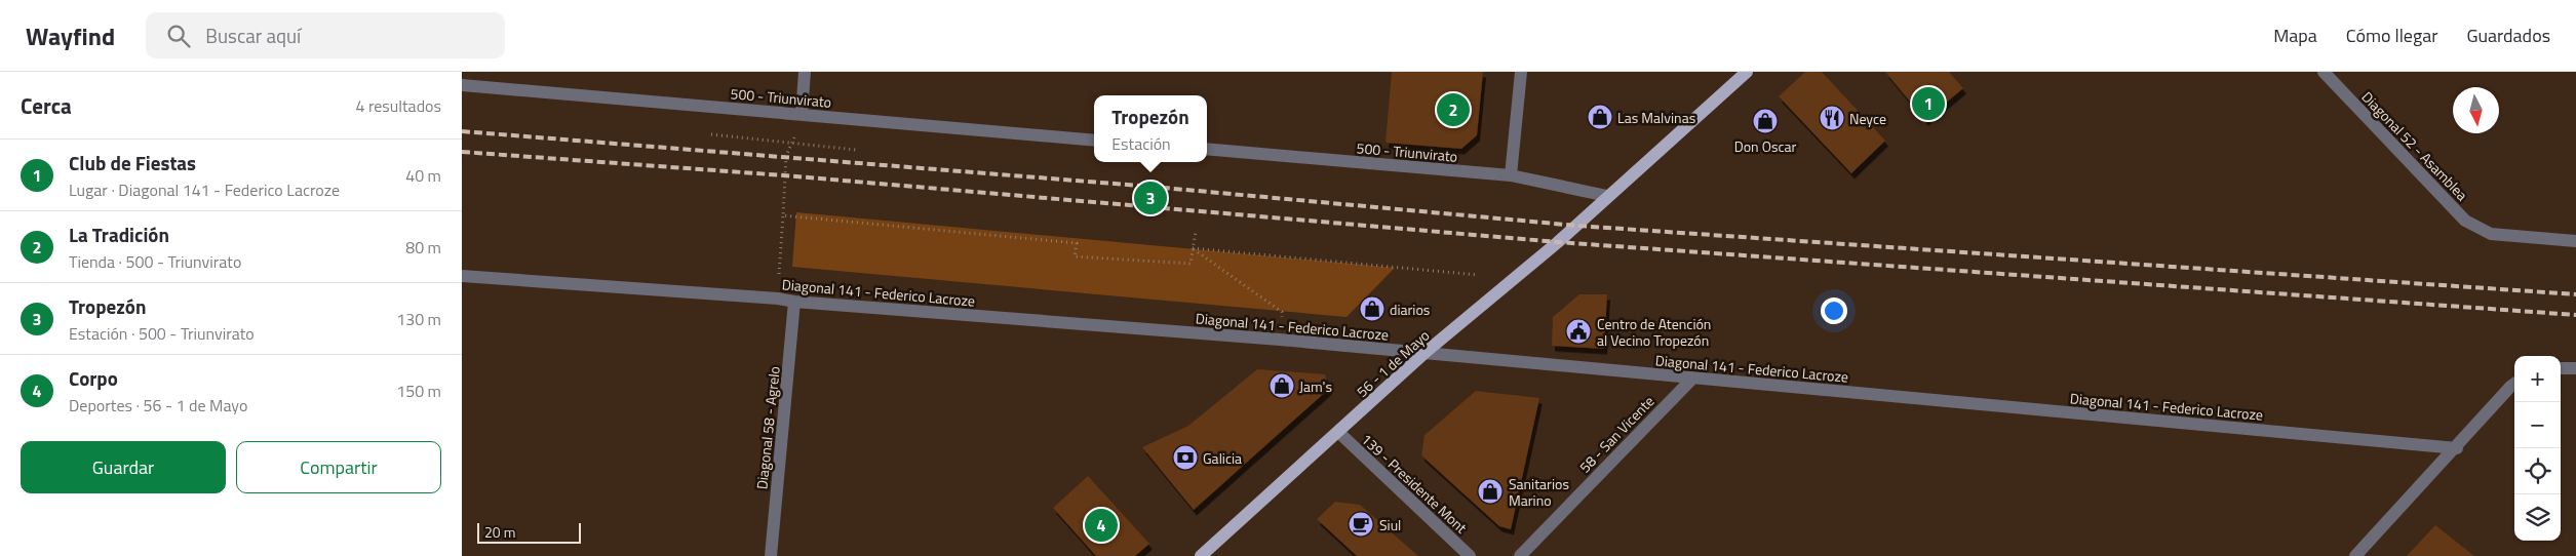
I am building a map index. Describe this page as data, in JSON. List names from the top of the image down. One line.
{"streets":{"main road":["56 - 1 de Mayo"],"street":["500 - Triunvirato","Diagonal 52 - Asamblea","Diagonal 141 - Federico Lacroze","Diagonal 58 - Agrelo","58 - San Vicente","139 - Presidente Mont"]},"crossings":[["500 - Triunvirato","56 - 1 de Mayo"],["Diagonal 141 - Federico Lacroze","56 - 1 de Mayo"],["Diagonal 141 - Federico Lacroze","Diagonal 58 - Agrelo"],["Diagonal 141 - Federico Lacroze","58 - San Vicente"],["56 - 1 de Mayo","139 - Presidente Mont"]],"places":{"shop":["Las Malvinas","Don Oscar","diarios","Jam's","Sanitarios Marino"],"restaurant":["Neyce"],"public building":["Centro de Atención al Vecino Tropezón"],"bank":["Galicia"],"cafe":["Siul"]},"scale_bar":"20 m","north":"bottom","page":{"header":"Wayfind","search":"Buscar aquí","nav":["Mapa","Cómo llegar","Guardados"],"heading":["Cerca","4 resultados"],"pins":["1","2","3","4"],"popup":["Tropezón","Estación"],"list":[{"mark":"1","name":"Club de Fiestas","note":"Lugar · Diagonal 141 - Federico Lacroze","value":"40 m"},{"mark":"2","name":"La Tradición","note":"Tienda · 500 - Triunvirato","value":"80 m"},{"mark":"3","name":"Tropezón","note":"Estación · 500 - Triunvirato","value":"130 m"},{"mark":"4","name":"Corpo","note":"Deportes · 56 - 1 de Mayo","value":"150 m"}],"map_buttons":["+","−"],"buttons":["Guardar","Compartir"],"scale":"20 m"}}
